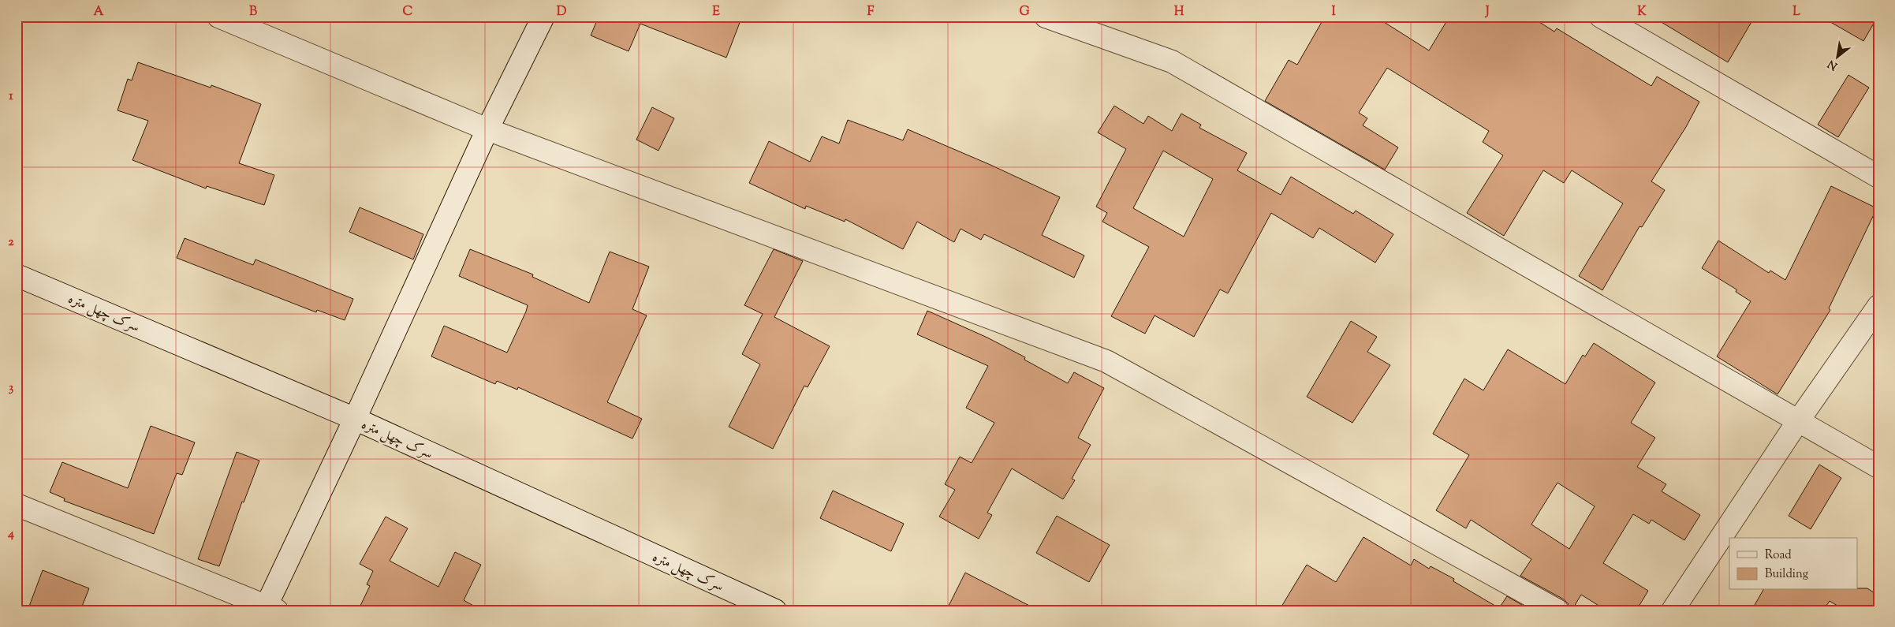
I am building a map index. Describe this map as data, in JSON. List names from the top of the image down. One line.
{"streets":{"street":["سرک چهل متره"]},"legend":["Road","Building"],"north":"bottom left","grid":{"columns":["A","B","C","D","E","F","G","H","I","J","K","L"],"rows":["1","2","3","4"]}}
